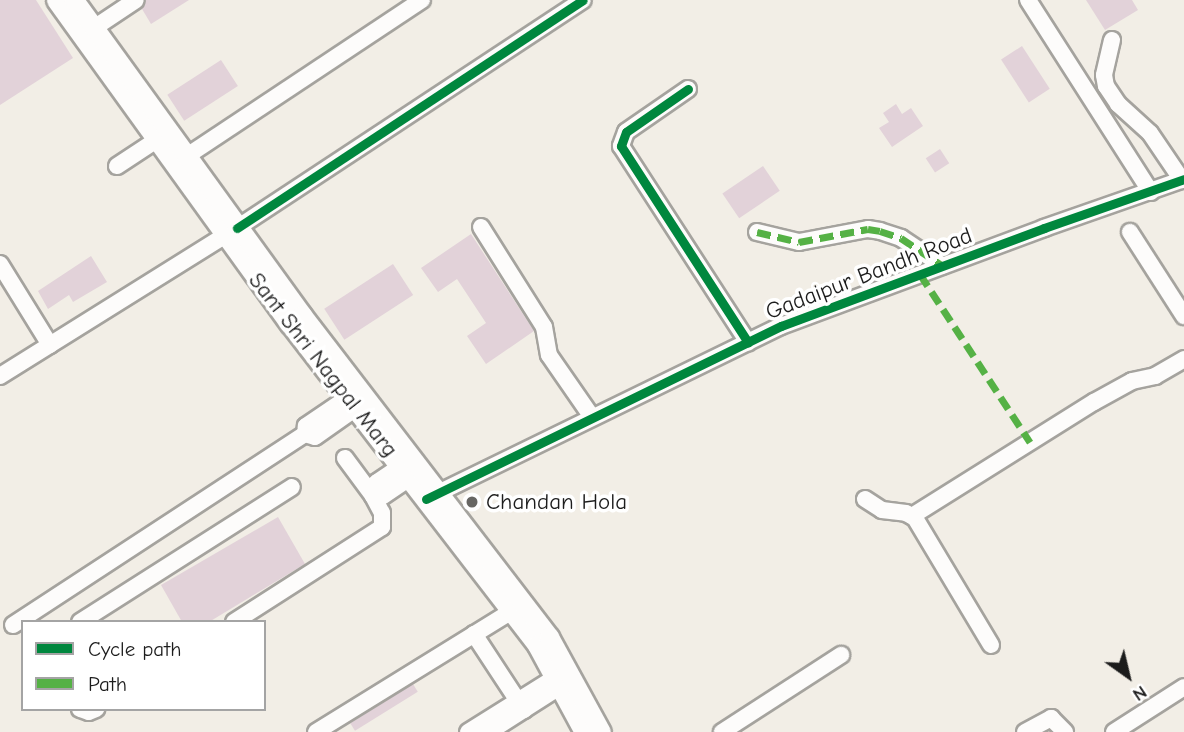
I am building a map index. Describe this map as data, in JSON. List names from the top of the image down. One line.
{"streets":{"main road":["Sant Shri Nagpal Marg"],"street":["Gadaipur Bandh Road"]},"crossings":[["Gadaipur Bandh Road","Sant Shri Nagpal Marg"]],"places":["Chandan Hola"],"legend":["Cycle path","Path"],"north":"bottom right"}
